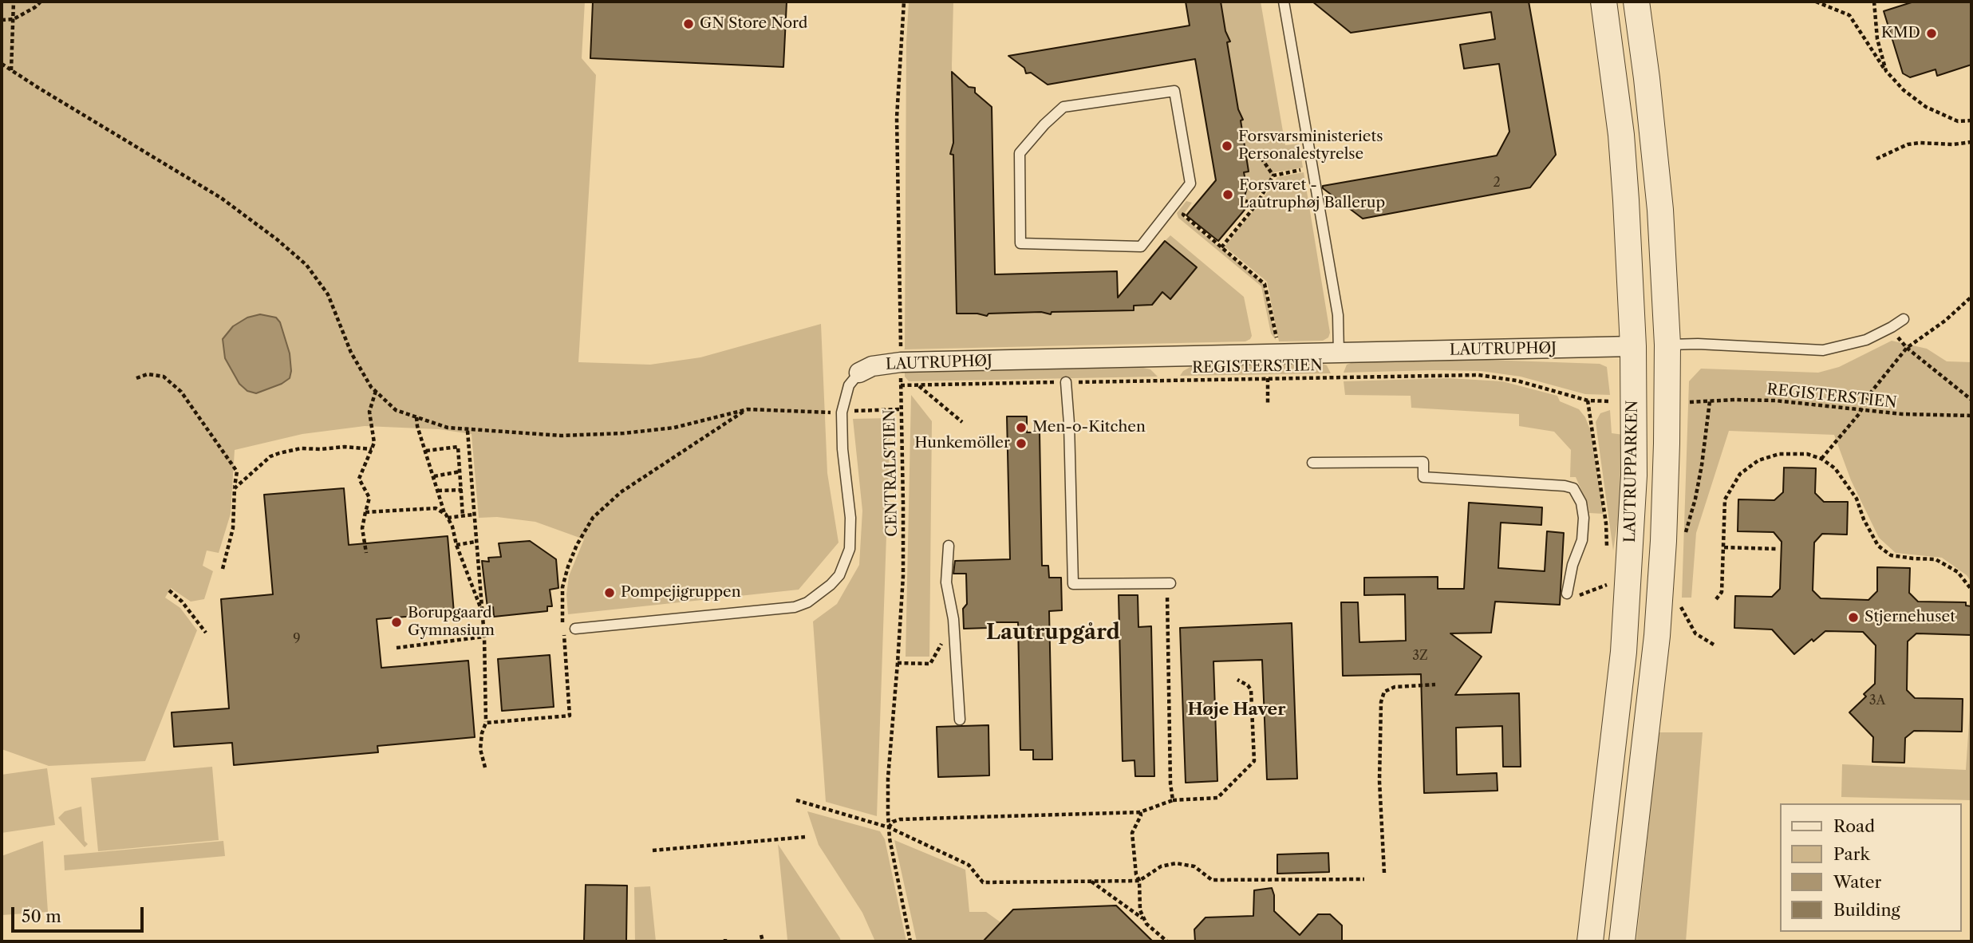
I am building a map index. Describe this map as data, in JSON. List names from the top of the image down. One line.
{"streets":{"street":["LAUTRUPHØJ","LAUTRUPPARKEN"],"path":["REGISTERSTIEN","CENTRALSTIEN"]},"crossings":[["LAUTRUPHØJ","LAUTRUPPARKEN"],["LAUTRUPHØJ","CENTRALSTIEN"],["REGISTERSTIEN","CENTRALSTIEN"]],"districts":["Lautrupgård","Høje Haver"],"places":["GN Store Nord","KMD","Forsvarsministeriets Personalestyrelse","Forsvaret - Lautruphøj Ballerup","Men-o-Kitchen","Hunkemöller","Pompejigruppen","Stjernehuset","Borupgaard Gymnasium"],"house_numbers":["2","9","3Z","3A"],"legend":["Road","Park","Water","Building"],"scale_bar":"50 m"}
